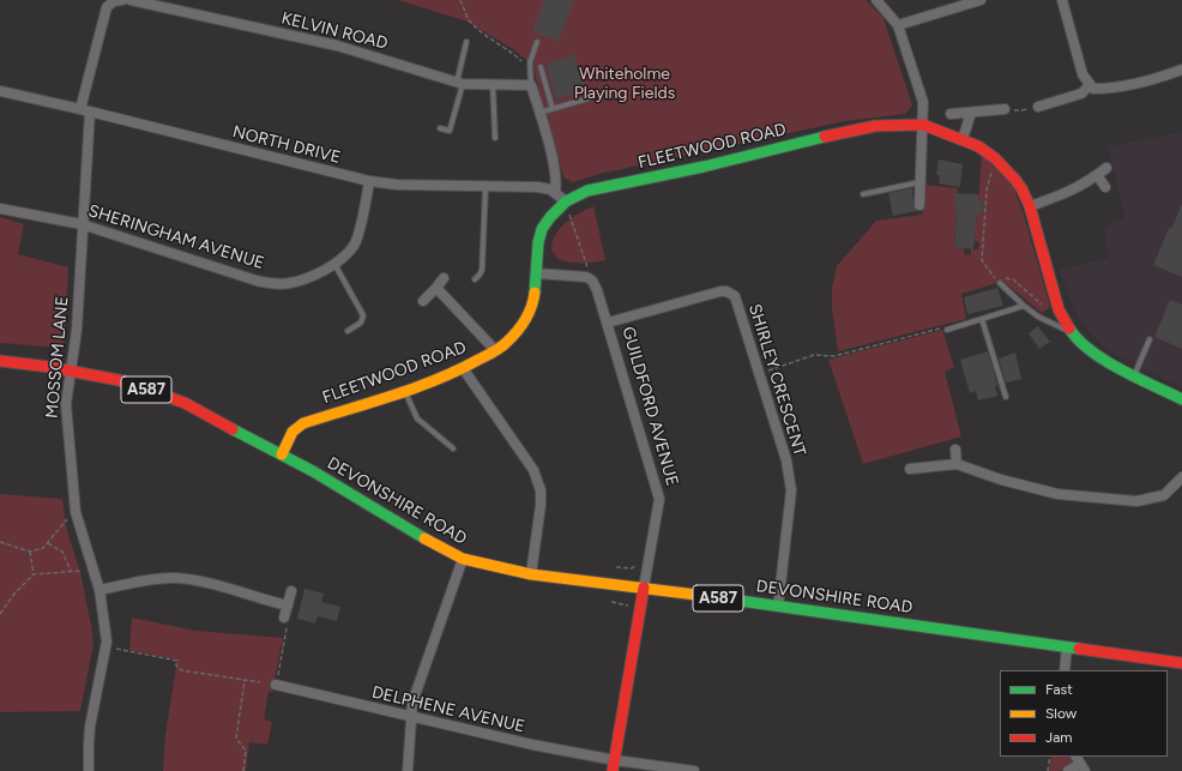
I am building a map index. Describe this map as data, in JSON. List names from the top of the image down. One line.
{"streets":{"street":["KELVIN ROAD","NORTH DRIVE","FLEETWOOD ROAD","SHERINGHAM AVENUE","MOSSOM LANE","SHIRLEY CRESCENT","A587","GUILDFORD AVENUE","DEVONSHIRE ROAD","DELPHENE AVENUE"]},"crossings":[["NORTH DRIVE","FLEETWOOD ROAD"],["NORTH DRIVE","SHERINGHAM AVENUE"],["NORTH DRIVE","MOSSOM LANE"],["FLEETWOOD ROAD","A587"],["FLEETWOOD ROAD","DEVONSHIRE ROAD"],["SHERINGHAM AVENUE","MOSSOM LANE"],["MOSSOM LANE","A587"],["SHIRLEY CRESCENT","GUILDFORD AVENUE"],["SHIRLEY CRESCENT","DEVONSHIRE ROAD"],["A587","DEVONSHIRE ROAD"],["GUILDFORD AVENUE","DEVONSHIRE ROAD"],["GUILDFORD AVENUE","DELPHENE AVENUE"]],"parks":["Whiteholme Playing Fields"],"legend":["Fast","Slow","Jam"]}
